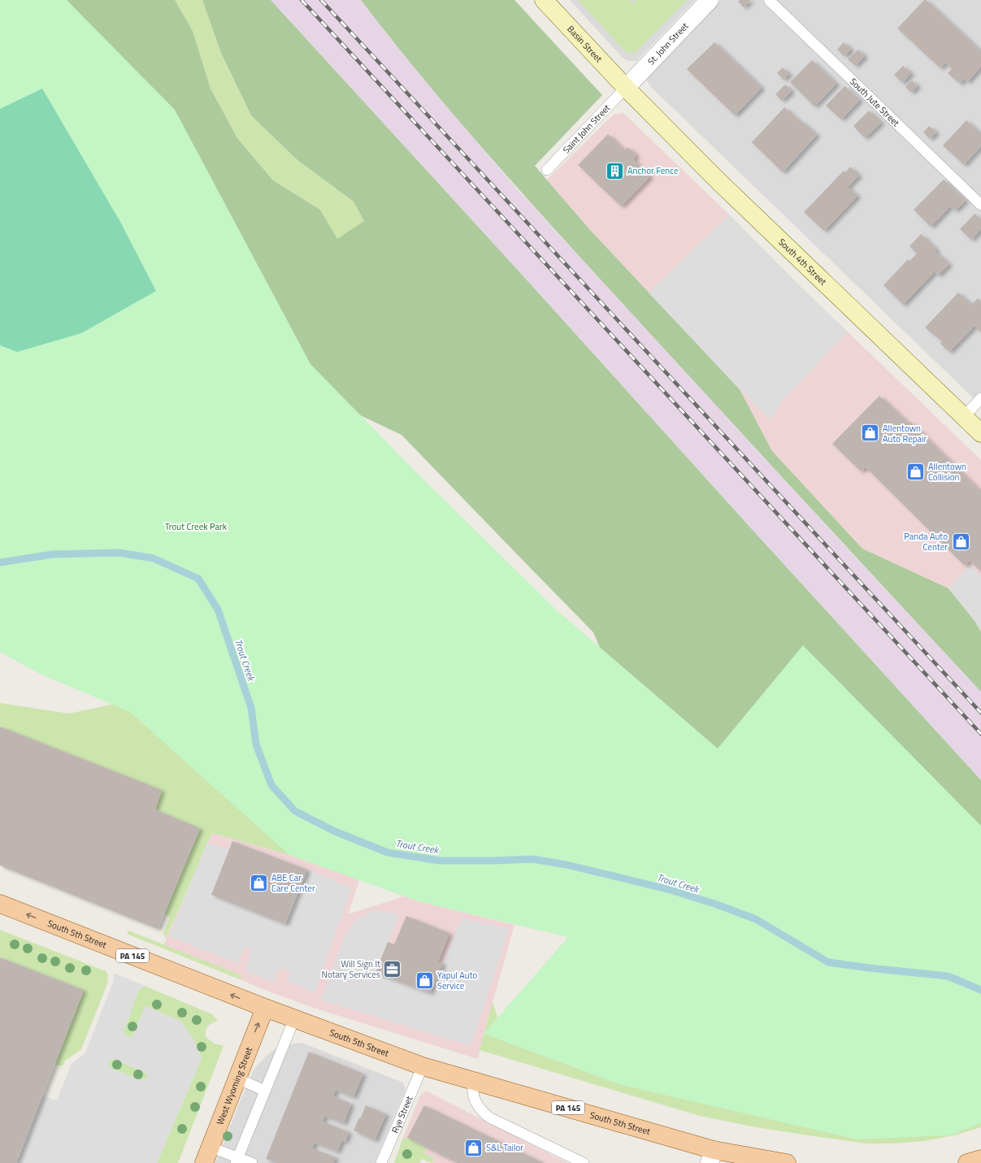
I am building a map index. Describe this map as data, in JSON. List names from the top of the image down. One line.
{"streets":{"main road":["Basin Street","South 4th Street","South 5th Street","PA 145","West Wyoming Street"],"street":["St. John Street"],"lane":["South Jute Street","Saint John Street","Rye Street"]},"crossings":[["Basin Street","St. John Street"],["Basin Street","Saint John Street"],["Basin Street","South 4th Street"],["St. John Street","Saint John Street"],["St. John Street","South 4th Street"],["Saint John Street","South 4th Street"],["South 5th Street","PA 145"],["South 5th Street","West Wyoming Street"],["South 5th Street","Rye Street"]],"one_way":["South 5th Street","West Wyoming Street"],"water":["Trout Creek"],"parks":["Trout Creek Park"],"places":{"building":["Anchor Fence"],"shop":["Allentown Auto Repair","Allentown Collision","Panda Auto Center","ABE Car Care Center","Yapul Auto Service","S&L Tailor"],"office":["Will Sign It Notary Services"]}}
